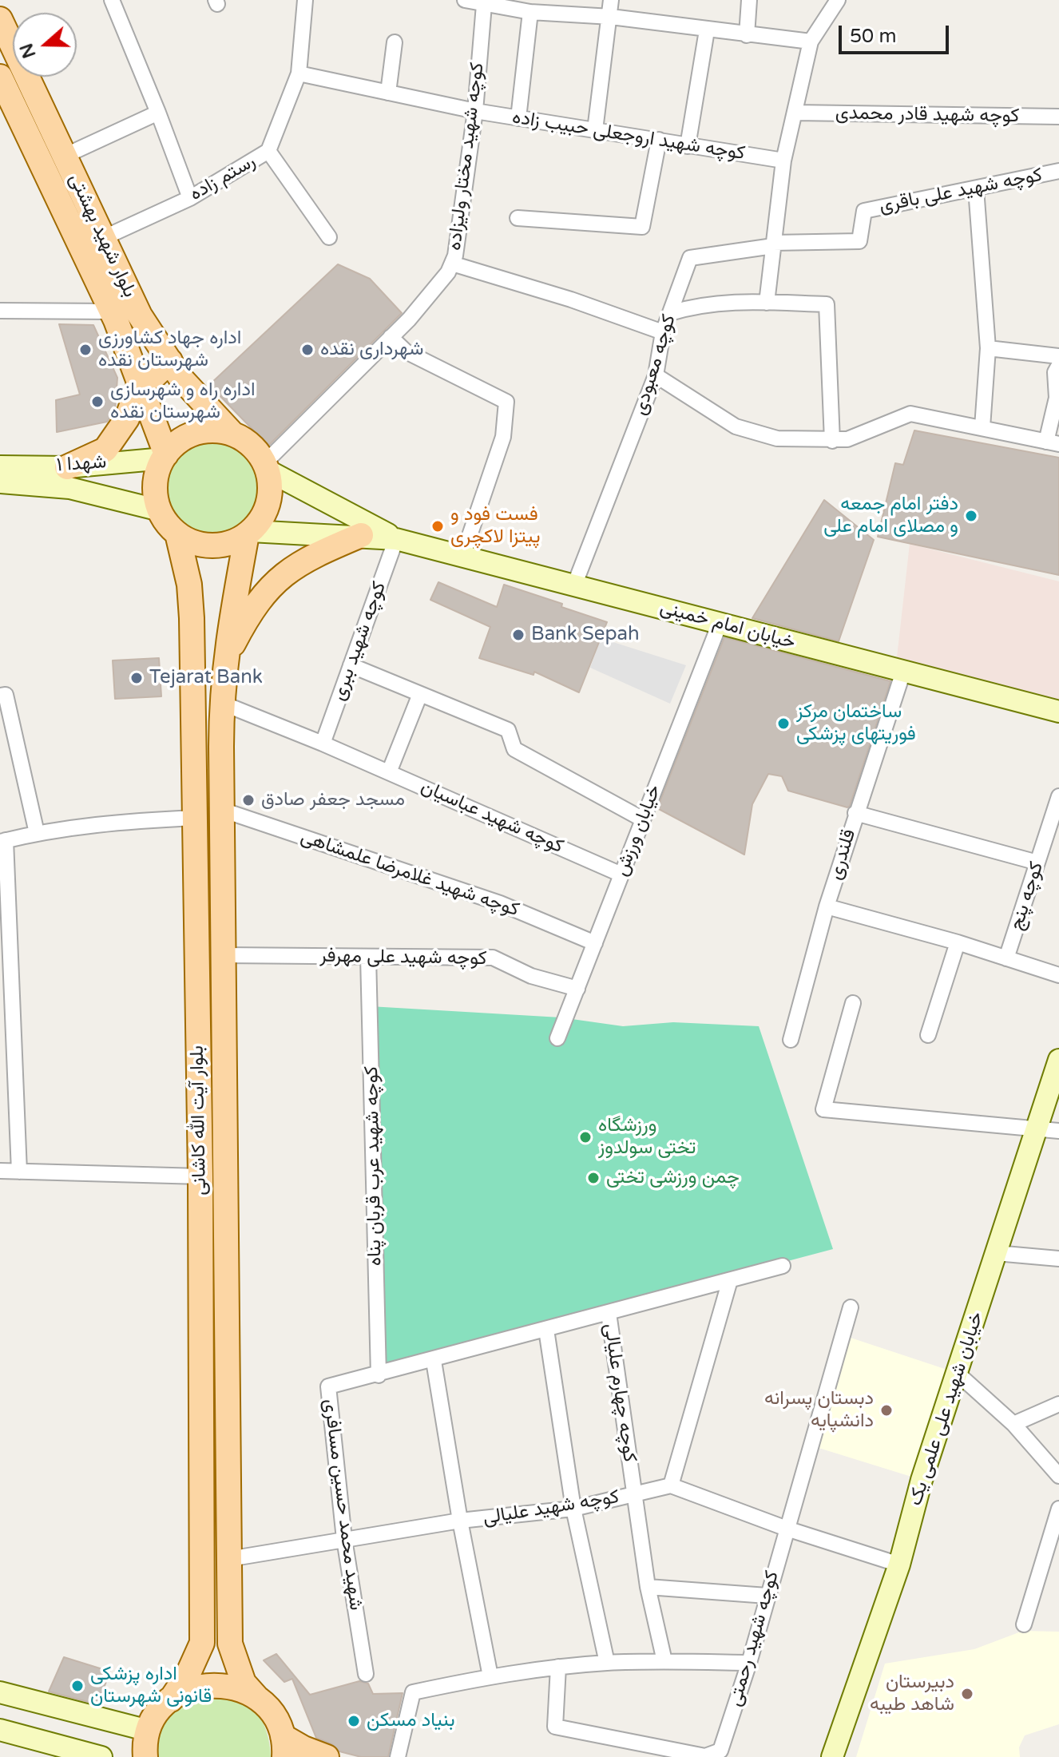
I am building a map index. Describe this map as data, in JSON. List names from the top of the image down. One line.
{"streets":{"main road":["بلوار شهید بهشتی","شهدا ۱","خیابان امام خمینی","بلوار آیت الله کاشانی","خیابان شهید علی علمی یک"],"street":["کوچه شهید قادر محمدی","کوچه شهید اروجعلی حبیب زاده","کوچه شهید مختار ولیزاده","رستم زاده","کوچه شهید علی باقری","کوچه معبودی","کوچه شهید ببری","کوچه شهید عباسیان","خیابان ورزش","قلندری","کوچه شهید غلامرضا علمشاهی","کوچه پنج","کوچه شهید علی مهرفر","کوچه شهید عرب قربان پناه","کوچه چهارم علیالی","شهید محمد حسین مسافری","کوچه شهید علیالی","کوچه شهید رحمتی"]},"crossings":[["کوچه شهید اروجعلی حبیب زاده","کوچه شهید مختار ولیزاده"],["کوچه شهید اروجعلی حبیب زاده","رستم زاده"],["کوچه شهید مختار ولیزاده","بلوار شهید بهشتی"],["کوچه شهید مختار ولیزاده","شهدا ۱"],["کوچه شهید مختار ولیزاده","بلوار آیت الله کاشانی"],["رستم زاده","بلوار شهید بهشتی"],["کوچه شهید علی باقری","کوچه معبودی"],["بلوار شهید بهشتی","شهدا ۱"],["بلوار شهید بهشتی","بلوار آیت الله کاشانی"],["کوچه معبودی","خیابان امام خمینی"],["شهدا ۱","بلوار آیت الله کاشانی"],["خیابان امام خمینی","کوچه شهید ببری"],["خیابان امام خمینی","خیابان ورزش"],["خیابان امام خمینی","قلندری"],["کوچه شهید ببری","کوچه شهید عباسیان"],["کوچه شهید عباسیان","خیابان ورزش"],["کوچه شهید عباسیان","بلوار آیت الله کاشانی"],["خیابان ورزش","کوچه شهید غلامرضا علمشاهی"],["خیابان ورزش","کوچه شهید علی مهرفر"],["کوچه شهید غلامرضا علمشاهی","بلوار آیت الله کاشانی"],["کوچه شهید علی مهرفر","بلوار آیت الله کاشانی"],["کوچه شهید علی مهرفر","کوچه شهید عرب قربان پناه"],["بلوار آیت الله کاشانی","کوچه شهید علیالی"],["کوچه شهید عرب قربان پناه","شهید محمد حسین مسافری"],["کوچه چهارم علیالی","کوچه شهید علیالی"],["شهید محمد حسین مسافری","کوچه شهید علیالی"]],"places":["اداره جهاد کشاورزی شهرستان نقده","شهرداری نقده","اداره راه و شهرسازی شهرستان نقده","دفتر امام جمعه و مصلای امام علی","فست فود و پیتزا لاکچری","Bank Sepah","Tejarat Bank","ساختمان مرکز فوریتهای پزشکی","مسجد جعفر صادق","ورزشگاه تختی سولدوز","چمن ورزشی تختی","دبستان پسرانه دانشپایه","اداره پزشکی قانونی شهرستان","دبیرستان شاهد طیبه","بنیاد مسکن"],"scale_bar":"50 m","north":"left"}
